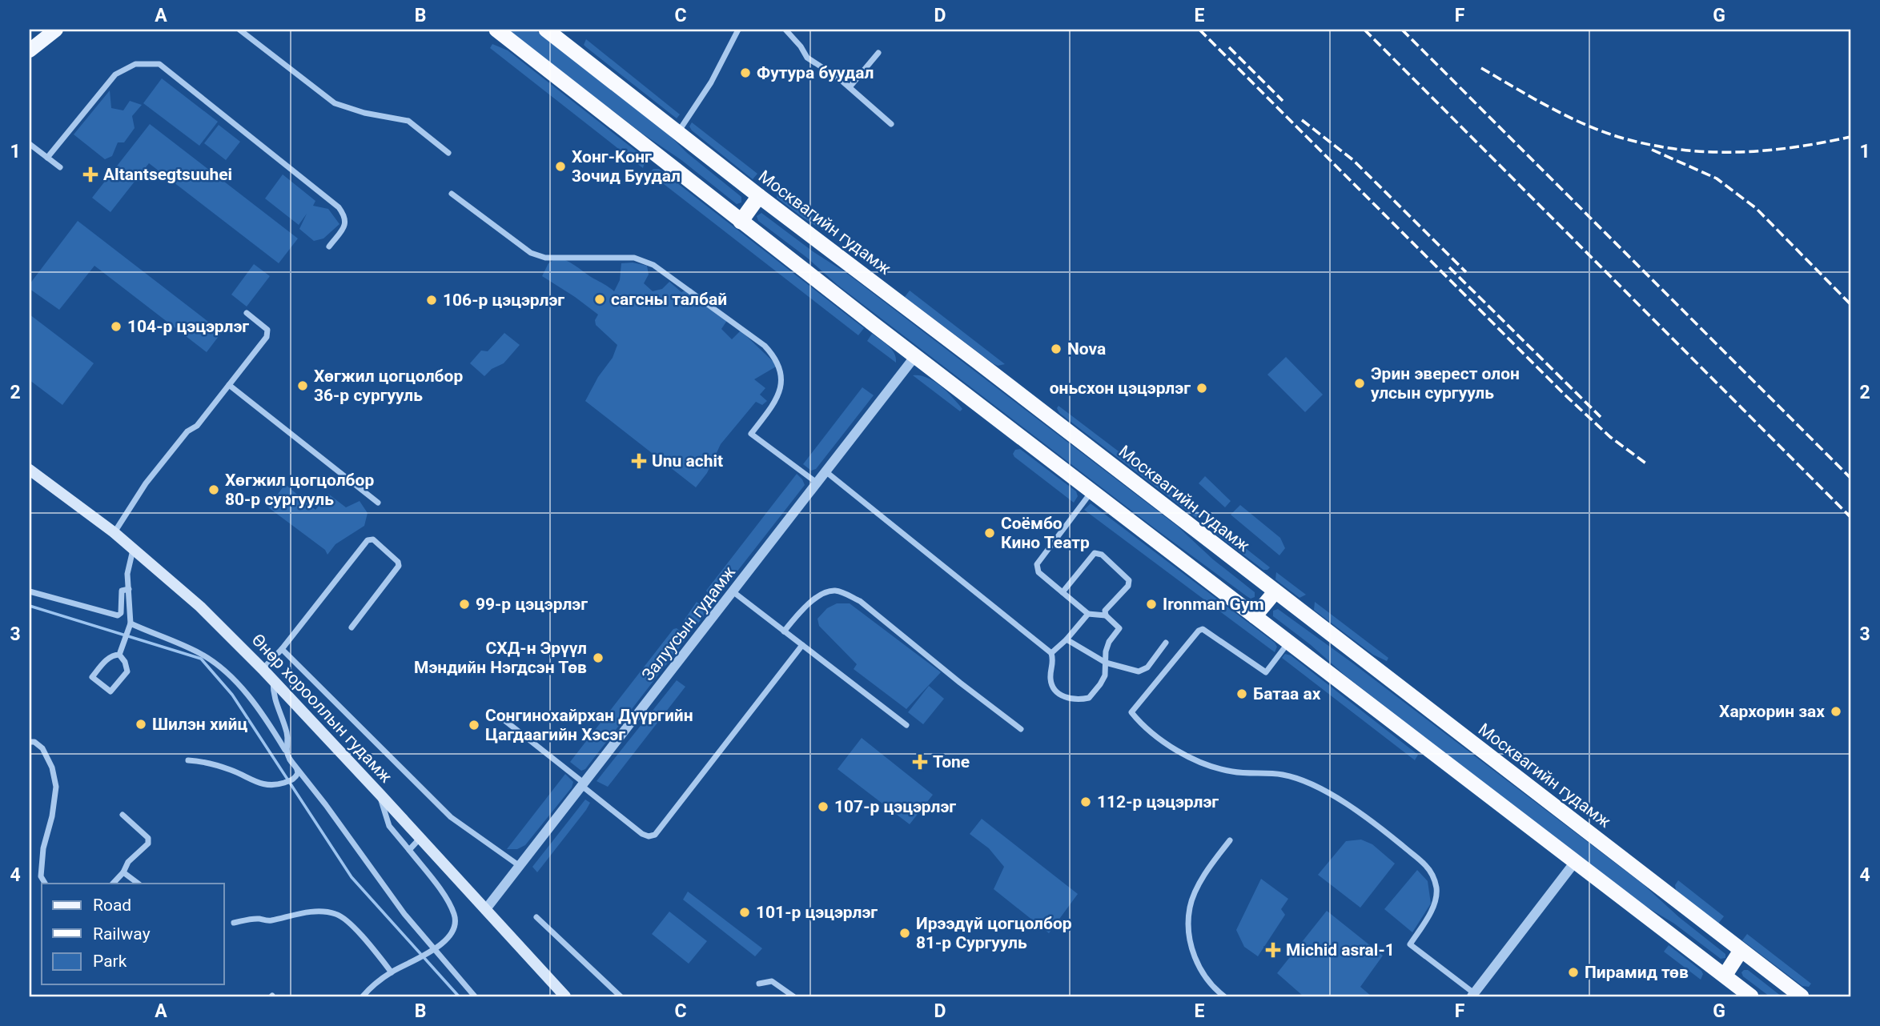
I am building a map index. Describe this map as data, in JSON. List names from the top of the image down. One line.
{"streets":{"highway":["Москвагийн гудамж"],"main road":["Өнөр хорооллын гудамж"],"street":["Залуусын гудамж"]},"crossings":[["Залуусын гудамж","Өнөр хорооллын гудамж"]],"places":{"other":["Футура буудал","Хонг-Kонг 3очид Буудал","сагсны талбай","106-р цэцэрлэг","104-р цэцэрлэг","Nova","Эрин эверест олон улсын сургууль","Хөгжил цогцолбор 36-р сургууль","оньсхон цэцэрлэг","Хөгжил цогцолбор 80-р сургууль","Соёмбо Кино Театр","99-р цэцэрлэг","Ironman Gym","СХД-н Эрүүл Мэндийн Нэгдсэн Төв","Батаа ах","Хархорин зах","Шилэн хийц","Сонгинохайрхан Дүүргийн Цагдаагийн Хэсэг","112-р цэцэрлэг","107-р цэцэрлэг","101-р цэцэрлэг","Ирээдүй цогцолбор 81-р Сургууль","Пирамид төв"],"health":["Altantsegtsuuhei","Unu achit","Tone","Michid asral-1"]},"legend":["Road","Railway","Park"],"grid":{"columns":["A","B","C","D","E","F","G"],"rows":["1","2","3","4"]}}
